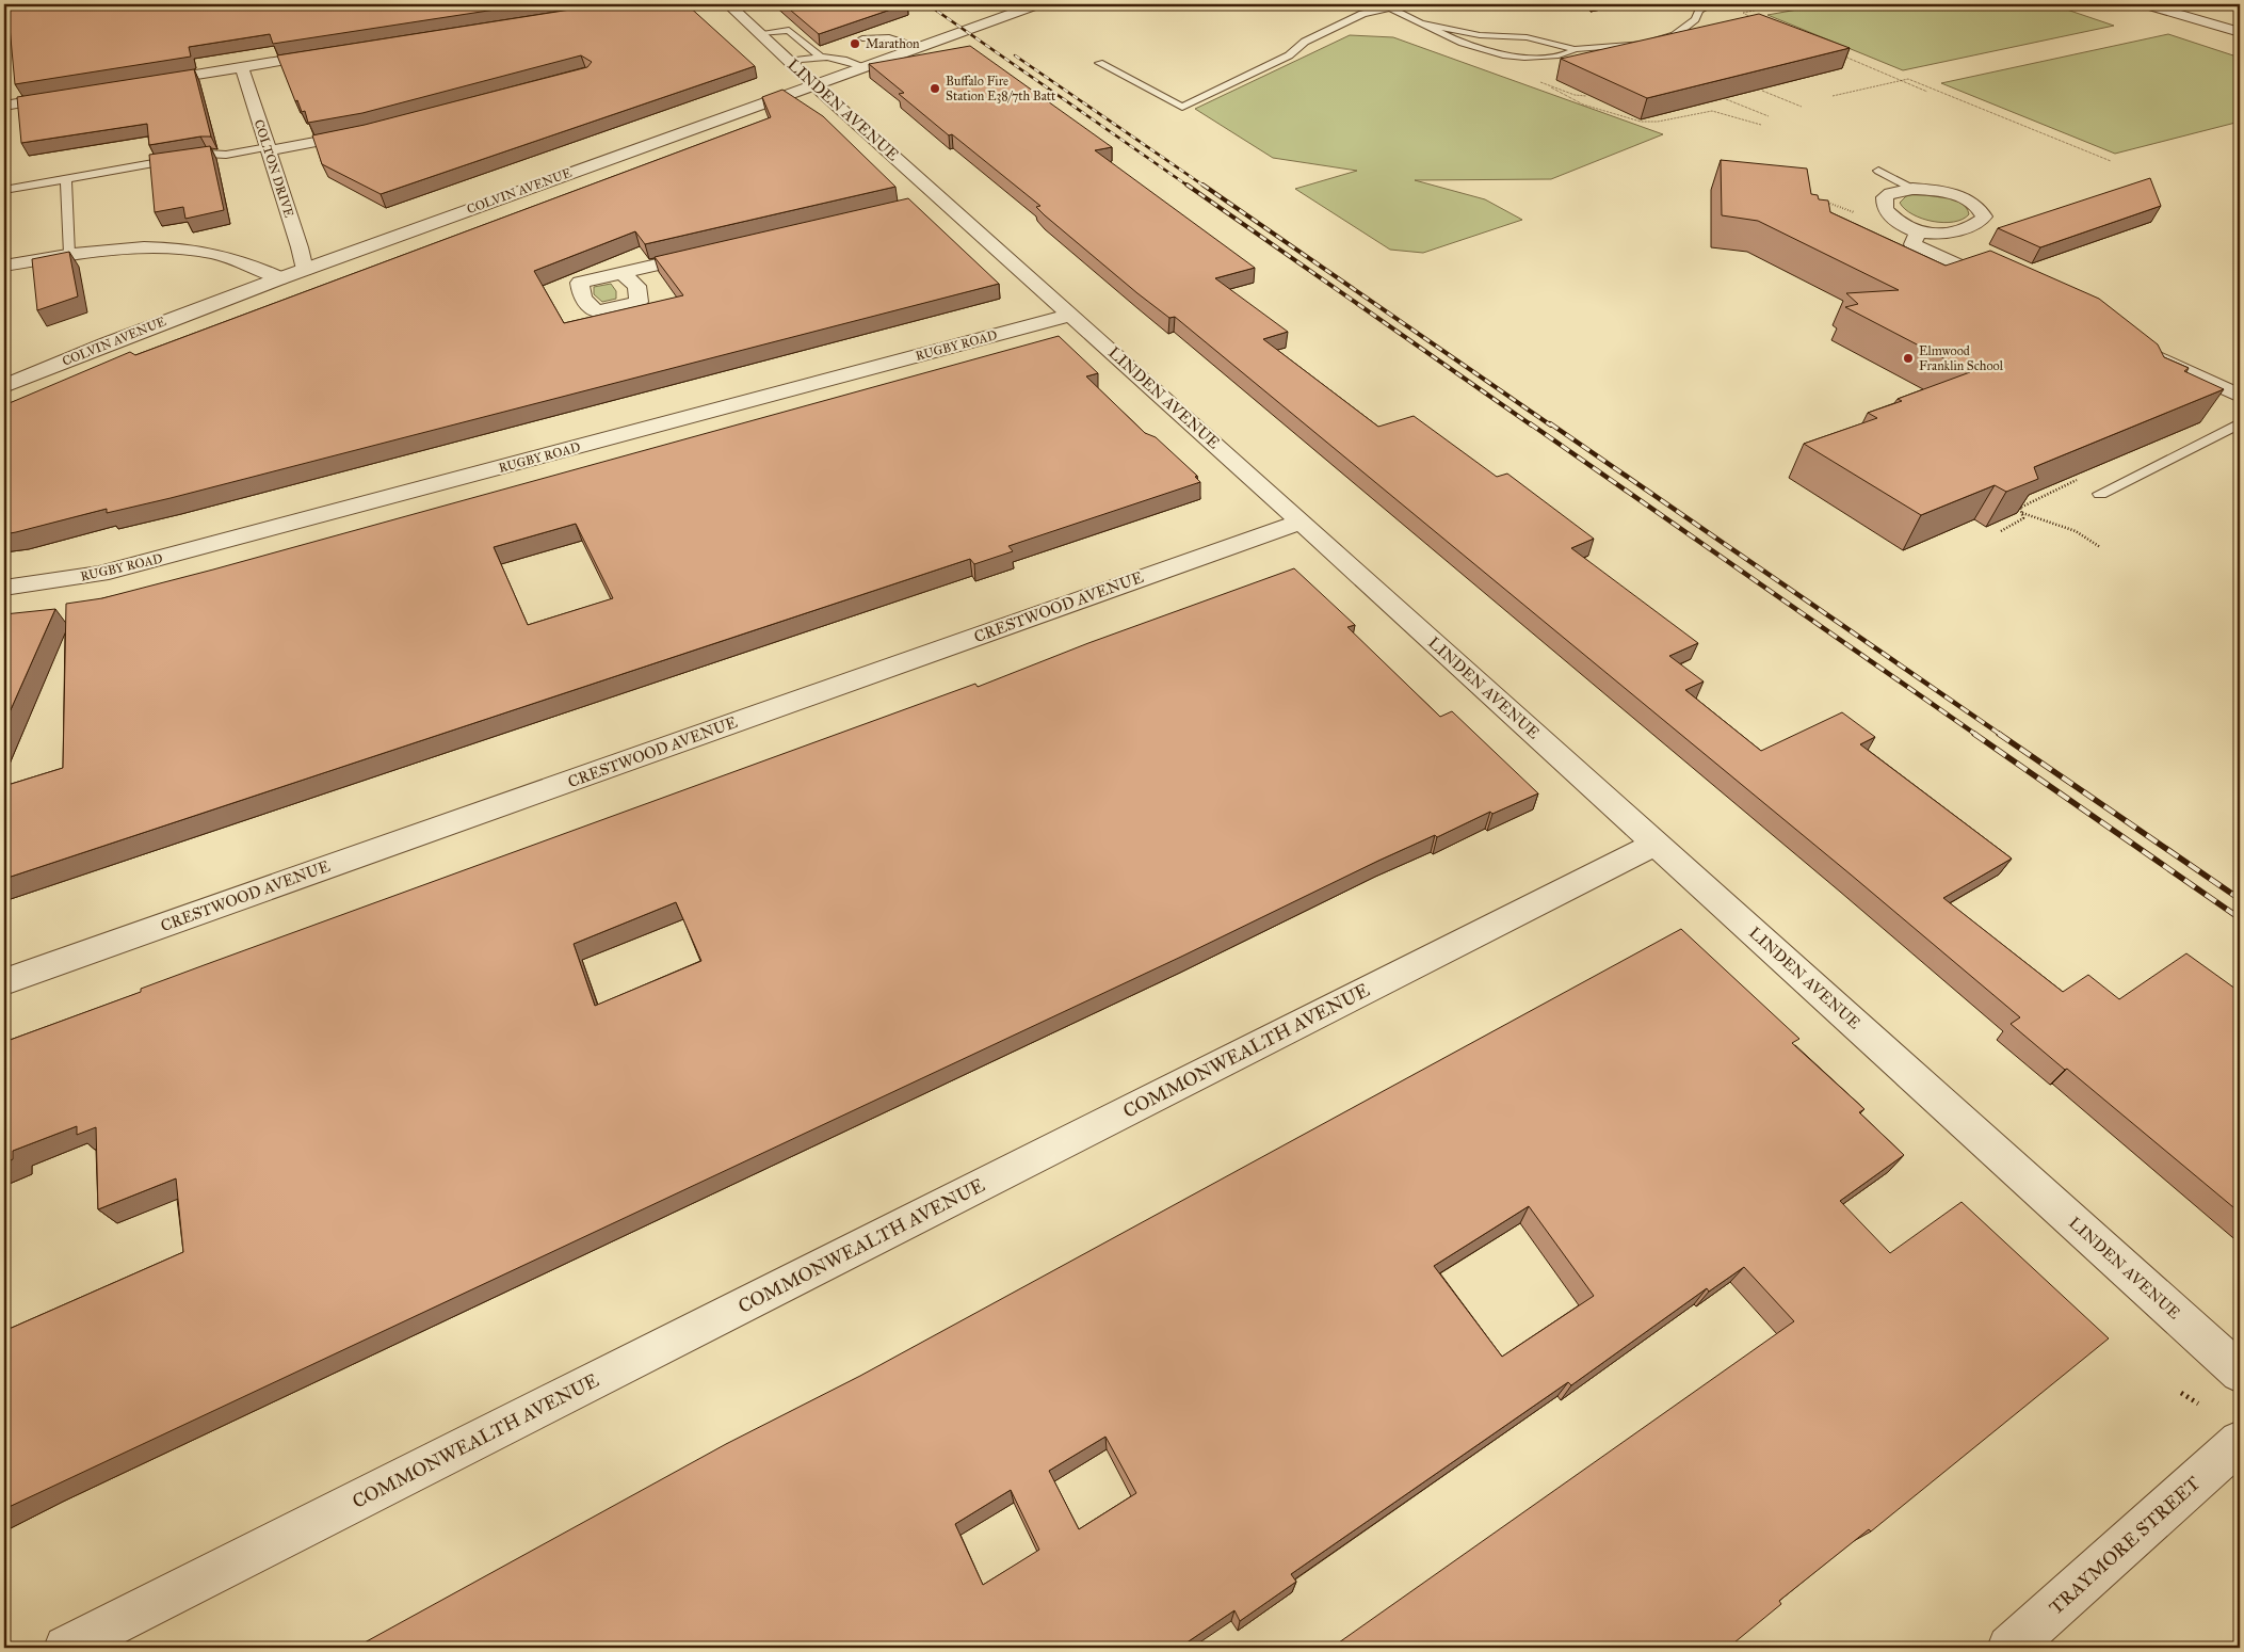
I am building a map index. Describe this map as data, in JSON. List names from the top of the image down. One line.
{"streets":{"street":["LINDEN AVENUE","COLTON DRIVE","COLVIN AVENUE","RUGBY ROAD","CRESTWOOD AVENUE","COMMONWEALTH AVENUE","TRAYMORE STREET"]},"crossings":[["LINDEN AVENUE","COLVIN AVENUE"],["LINDEN AVENUE","RUGBY ROAD"],["LINDEN AVENUE","CRESTWOOD AVENUE"],["LINDEN AVENUE","COMMONWEALTH AVENUE"],["COLTON DRIVE","COLVIN AVENUE"]],"places":["Marathon","Buffalo Fire Station E38/7th Batt","Elmwood Franklin School"]}
